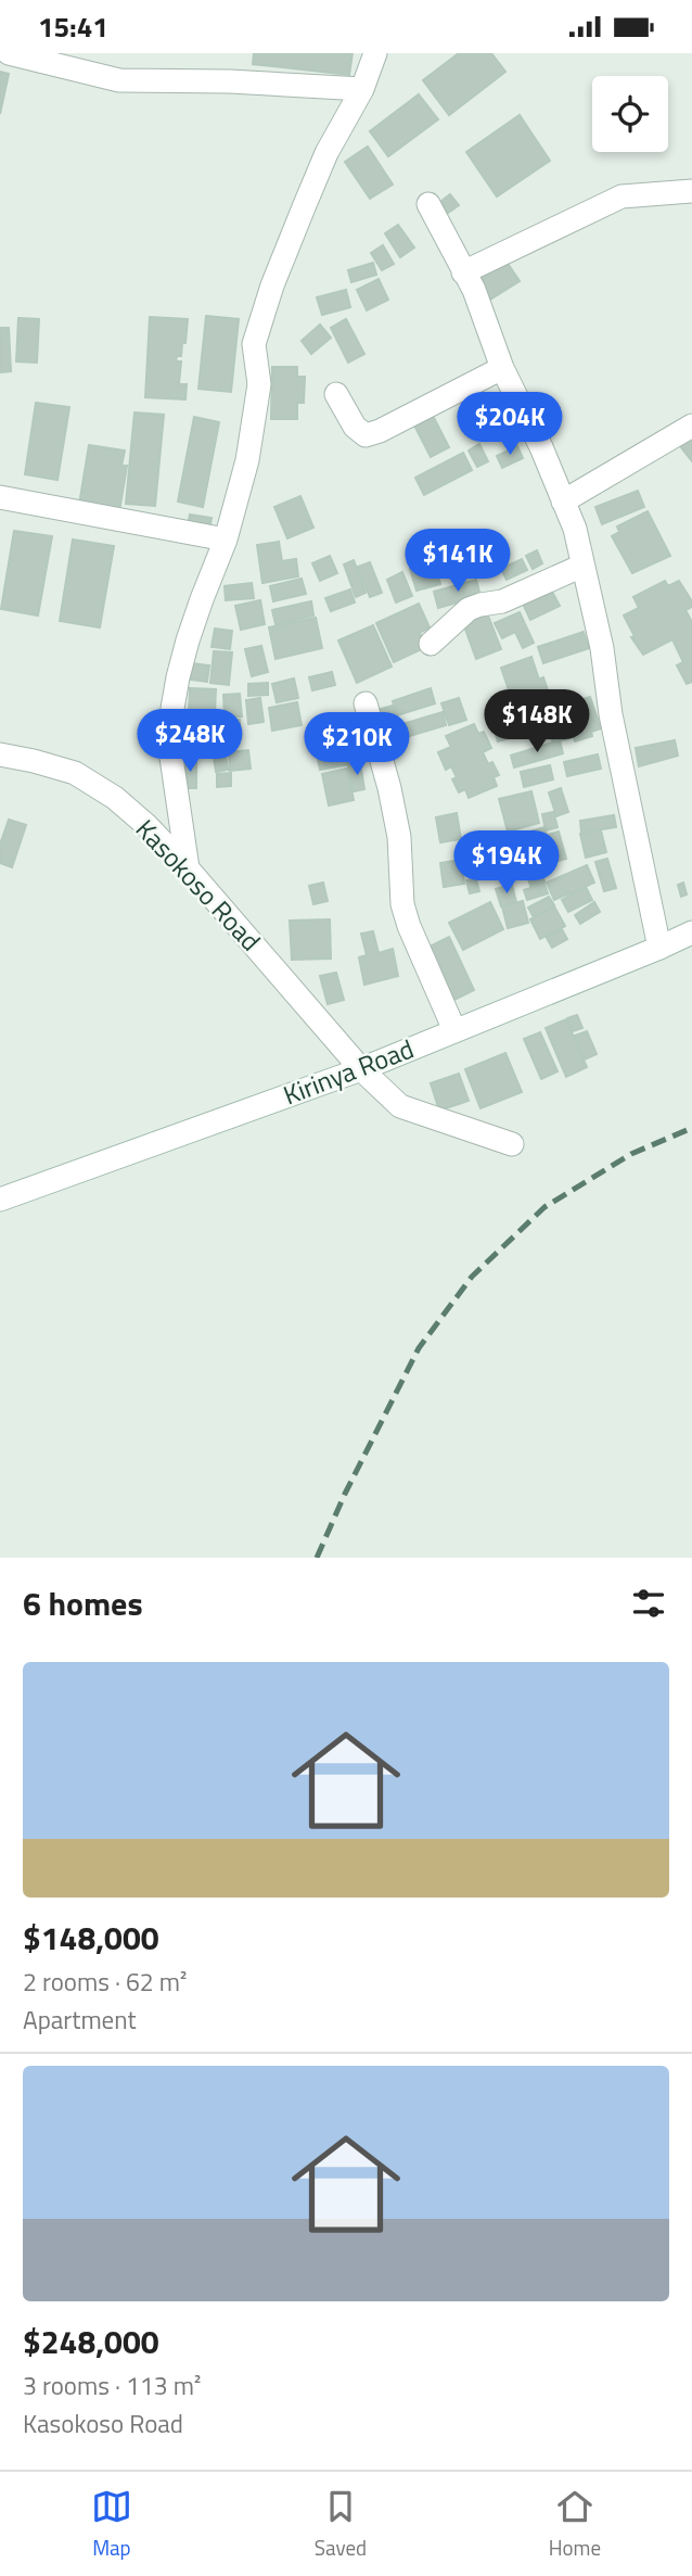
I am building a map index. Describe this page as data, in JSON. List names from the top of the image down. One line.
{"streets":{"street":["Kasokoso Road","Kirinya Road"]},"crossings":[["Kasokoso Road","Kirinya Road"]],"page":{"status":"15:41","price":["$204K","$141K","$148K","$248K","$210K","$194K"],"heading":"6 homes","list":[{"name":"$148,000","note":"2 rooms · 62 m² · Apartment"},{"name":"$248,000","note":"3 rooms · 113 m² · Kasokoso Road"}],"tabs":["Map","Saved","Home"]}}
